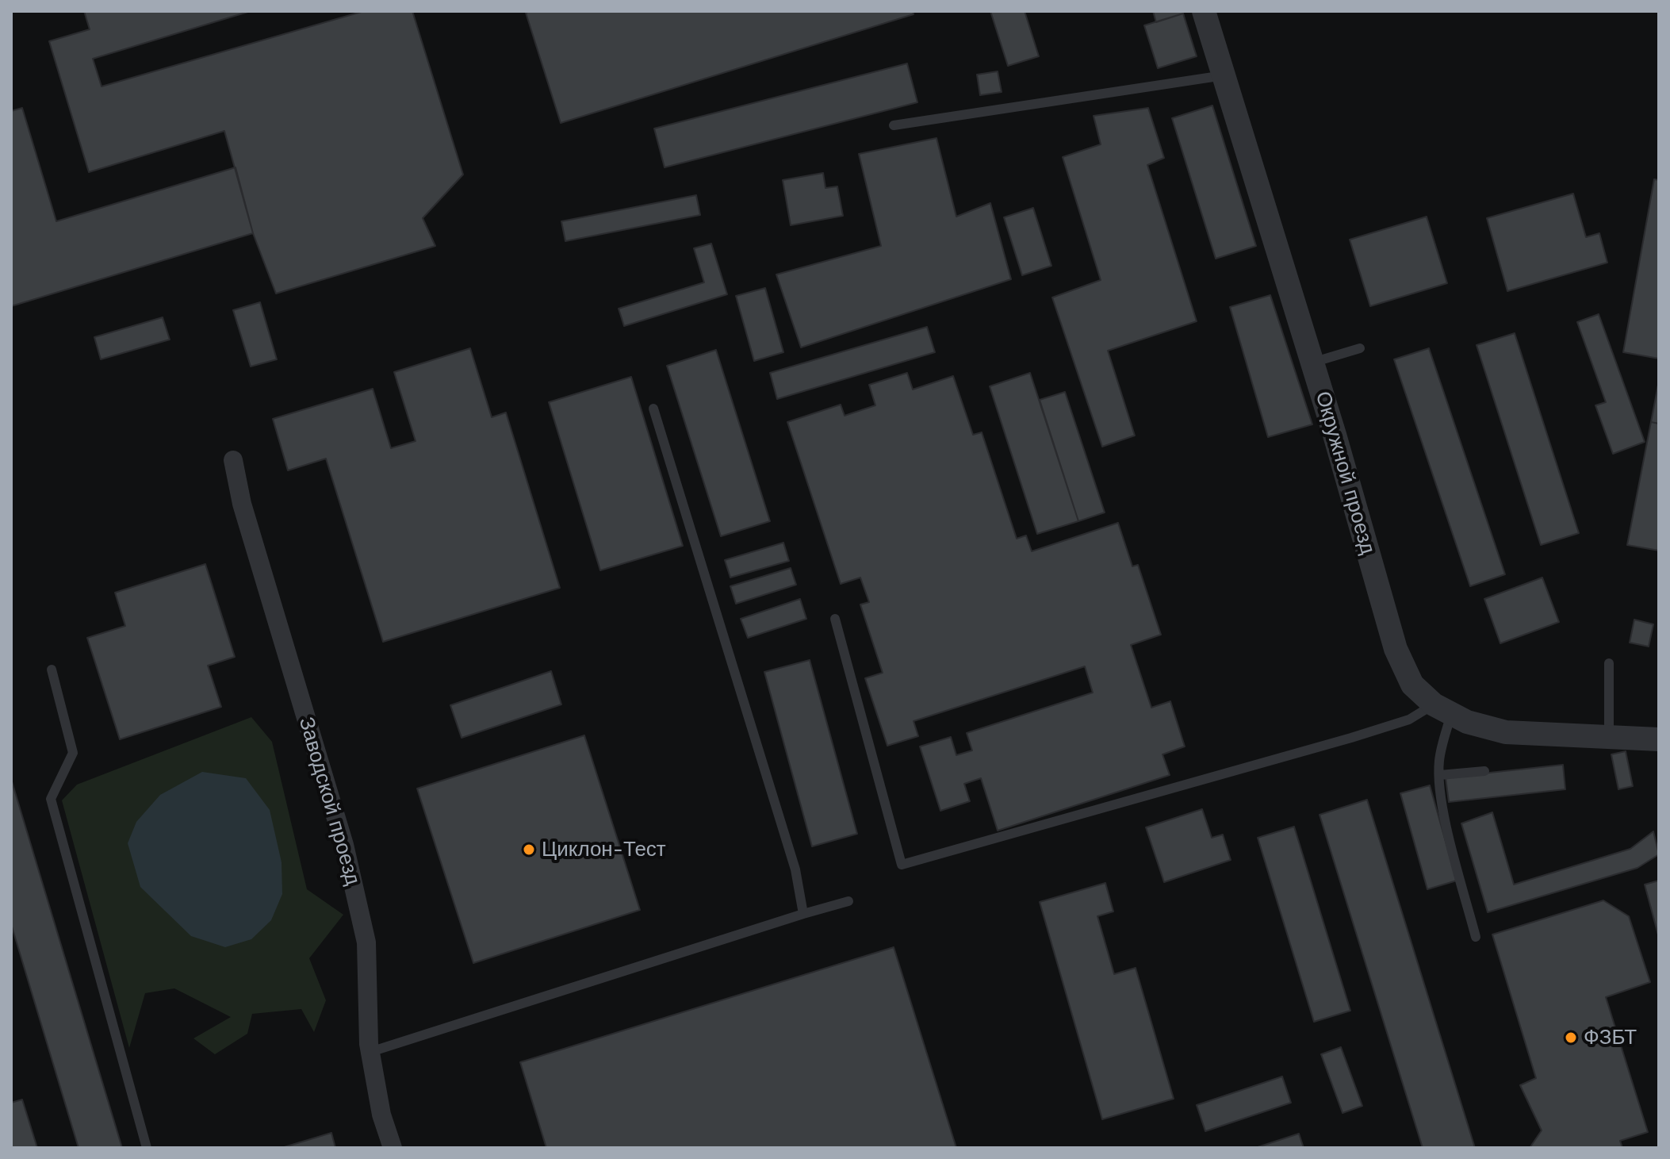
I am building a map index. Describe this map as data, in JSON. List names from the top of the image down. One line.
{"streets":{"street":["Окружной проезд","Заводской проезд"]},"places":["Циклон-Тест","ФЗБТ"]}
